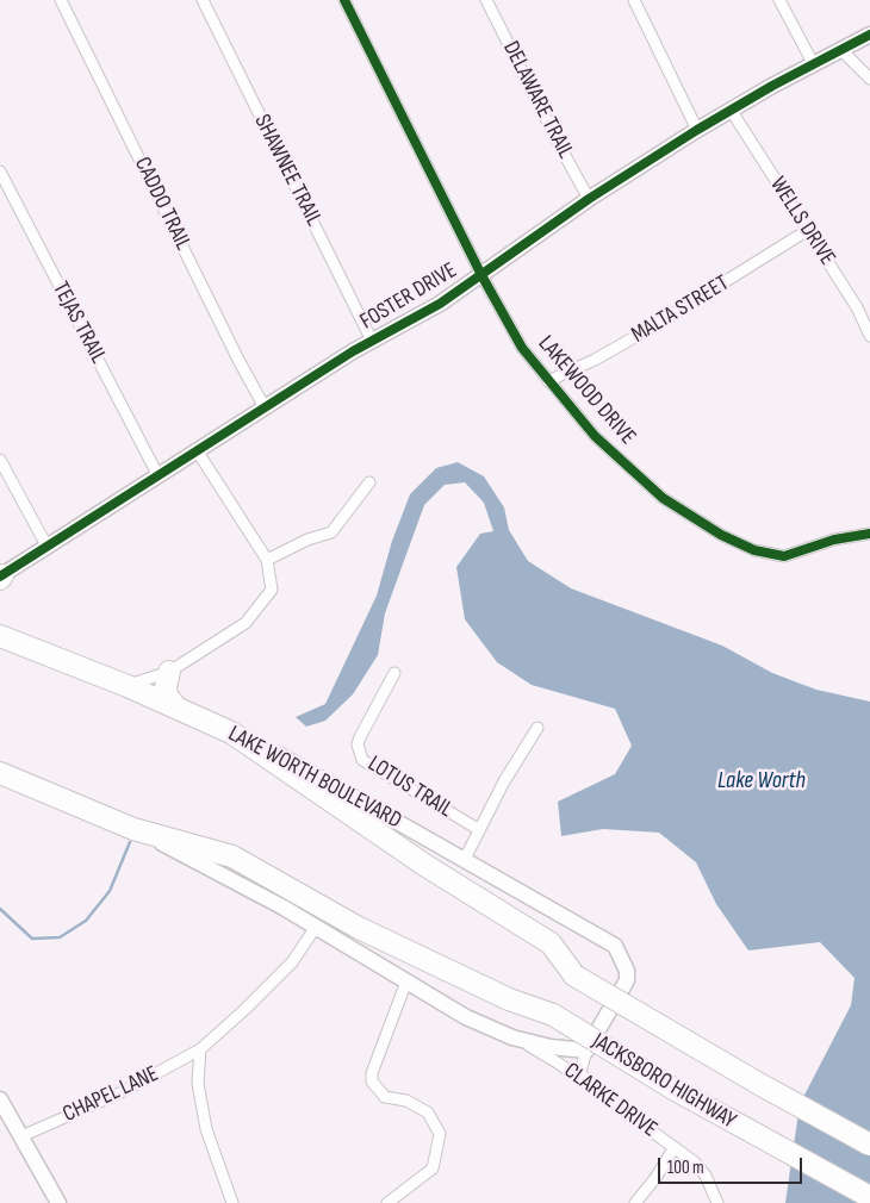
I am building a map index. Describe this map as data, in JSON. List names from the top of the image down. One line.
{"streets":{"highway":["LAKE WORTH BOULEVARD","JACKSBORO HIGHWAY"],"street":["DELAWARE TRAIL","SHAWNEE TRAIL","CADDO TRAIL","WELLS DRIVE","FOSTER DRIVE","MALTA STREET","TEJAS TRAIL","LAKEWOOD DRIVE","LOTUS TRAIL","CHAPEL LANE","CLARKE DRIVE"]},"crossings":[["DELAWARE TRAIL","FOSTER DRIVE"],["SHAWNEE TRAIL","FOSTER DRIVE"],["CADDO TRAIL","FOSTER DRIVE"],["WELLS DRIVE","FOSTER DRIVE"],["WELLS DRIVE","MALTA STREET"],["FOSTER DRIVE","TEJAS TRAIL"],["FOSTER DRIVE","LAKEWOOD DRIVE"],["MALTA STREET","LAKEWOOD DRIVE"],["LAKE WORTH BOULEVARD","JACKSBORO HIGHWAY"]],"water":["Lake Worth"],"scale_bar":"100 m"}
